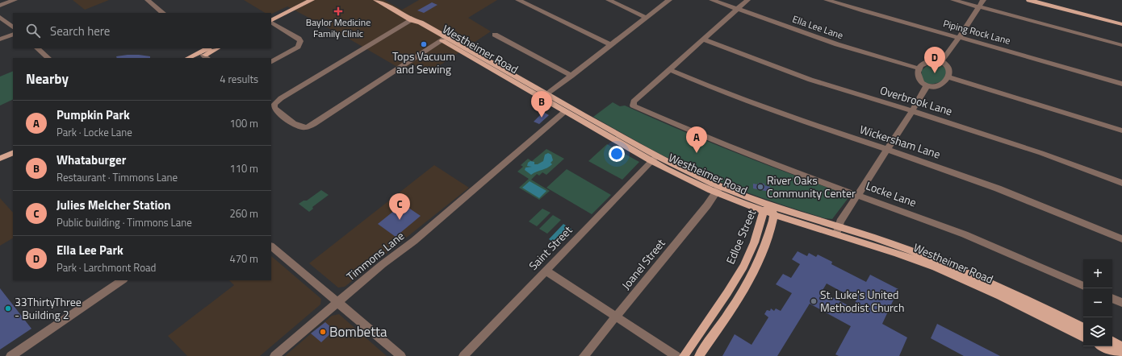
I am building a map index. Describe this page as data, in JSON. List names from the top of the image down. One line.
{"streets":{"main road":["Westheimer Road","Edloe Street"],"street":["Ella Lee Lane","Piping Rock Lane","Overbrook Lane","Wickersham Lane","Locke Lane","Saint Street","Timmons Lane","Joanel Street"]},"crossings":[["Westheimer Road","Edloe Street"],["Westheimer Road","Saint Street"],["Westheimer Road","Timmons Lane"],["Westheimer Road","Joanel Street"],["Wickersham Lane","Locke Lane"]],"places":{"health":["Baylor Medicine Family Clinic"],"other":["Tops Vacuum and Sewing","River Oaks Community Center","St. Luke's United Methodist Church","33ThirtyThree - Building 2","Bombetta"]},"page":{"search":"Search here","pins":["D","B","A","C"],"heading":["Nearby","4 results"],"list":[{"mark":"A","name":"Pumpkin Park","note":"Park · Locke Lane","value":"100 m"},{"mark":"B","name":"Whataburger","note":"Restaurant · Timmons Lane","value":"110 m"},{"mark":"C","name":"Julies Melcher Station","note":"Public building · Timmons Lane","value":"260 m"},{"mark":"D","name":"Ella Lee Park","note":"Park · Larchmont Road","value":"470 m"}],"map_buttons":["+","−"]}}
